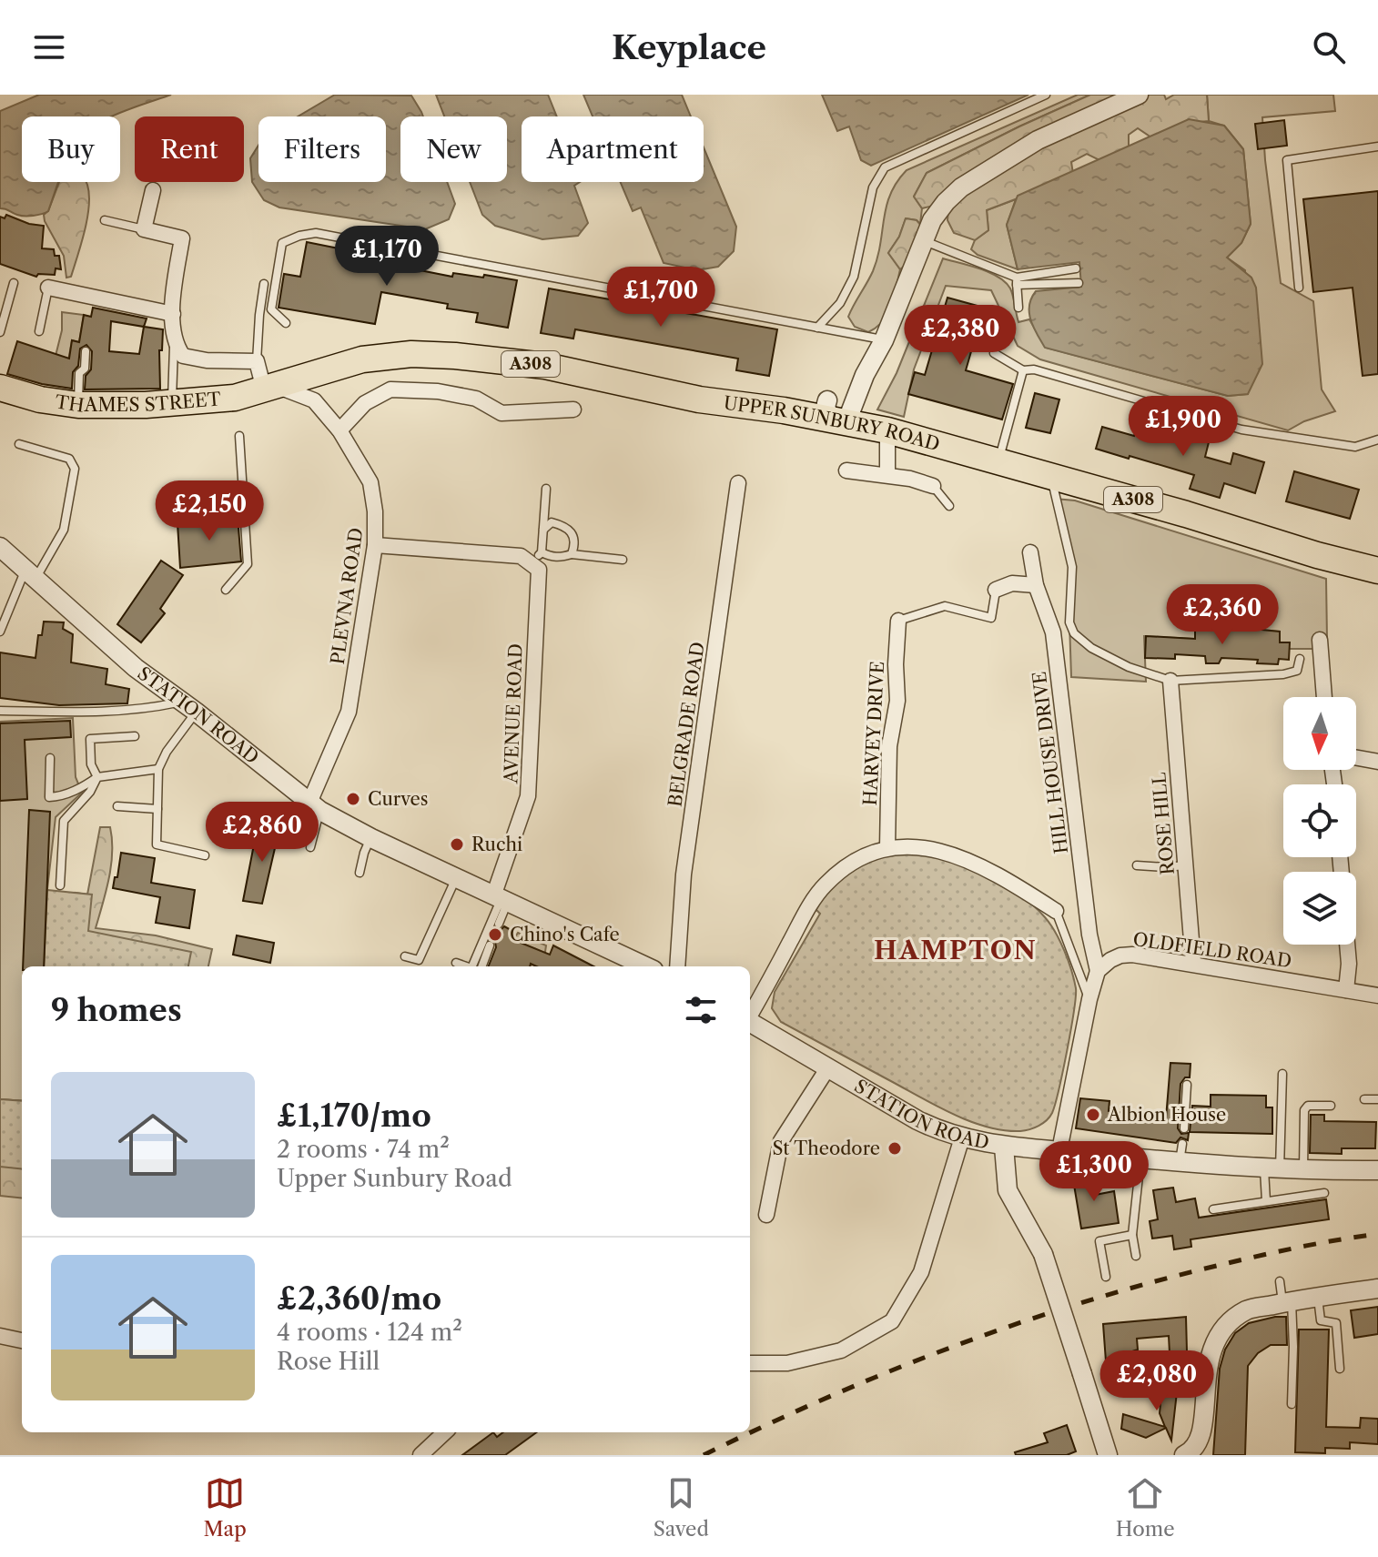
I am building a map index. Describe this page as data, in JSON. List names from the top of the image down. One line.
{"streets":{"highway":["A308","THAMES STREET","UPPER SUNBURY ROAD"],"street":["PLEVNA ROAD","AVENUE ROAD","STATION ROAD","BELGRADE ROAD","HARVEY DRIVE","HILL HOUSE DRIVE","ROSE HILL","OLDFIELD ROAD"]},"crossings":[["THAMES STREET","UPPER SUNBURY ROAD"],["THAMES STREET","PLEVNA ROAD"],["UPPER SUNBURY ROAD","PLEVNA ROAD"],["PLEVNA ROAD","STATION ROAD"],["AVENUE ROAD","STATION ROAD"],["HILL HOUSE DRIVE","OLDFIELD ROAD"],["ROSE HILL","OLDFIELD ROAD"]],"districts":["HAMPTON"],"places":["Curves","Ruchi","Chino's Cafe","Albion House","St Theodore"],"north":"bottom","page":{"header":"Keyplace","chip":["Buy","Rent","Filters","New","Apartment"],"price":["£1,170","£1,700","£2,380","£1,900","£2,150","£2,360","£2,860","£1,300","£2,080"],"heading":"9 homes","list":[{"name":"£1,170/mo","note":"2 rooms · 74 m² · Upper Sunbury Road"},{"name":"£2,360/mo","note":"4 rooms · 124 m² · Rose Hill"}],"tabs":["Map","Saved","Home"]}}
